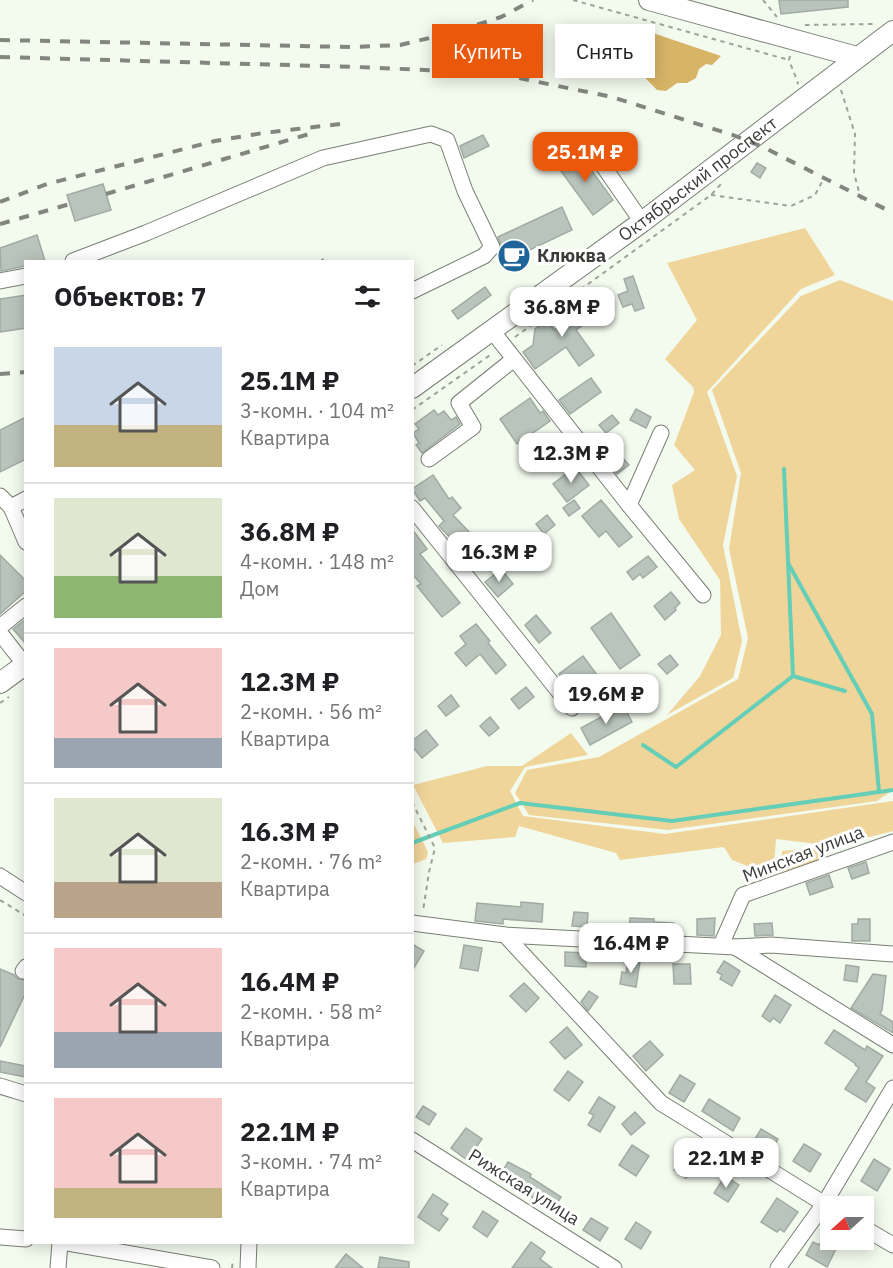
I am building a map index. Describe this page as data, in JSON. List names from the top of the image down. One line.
{"streets":{"main road":["Октябрьский проспект"],"street":["Минская улица","Рижская улица"]},"places":{"cafe":["Клюква"]},"north":"left","page":{"chip":["Купить","Снять"],"price":["25.1M ₽","36.8M ₽","12.3M ₽","16.3M ₽","19.6M ₽","16.4M ₽","22.1M ₽"],"heading":"Объектов: 7","list":[{"name":"25.1M ₽","note":"3-комн. · 104 m² · Квартира"},{"name":"36.8M ₽","note":"4-комн. · 148 m² · Дом"},{"name":"12.3M ₽","note":"2-комн. · 56 m² · Квартира"},{"name":"16.3M ₽","note":"2-комн. · 76 m² · Квартира"},{"name":"16.4M ₽","note":"2-комн. · 58 m² · Квартира"},{"name":"22.1M ₽","note":"3-комн. · 74 m² · Квартира"}]}}
